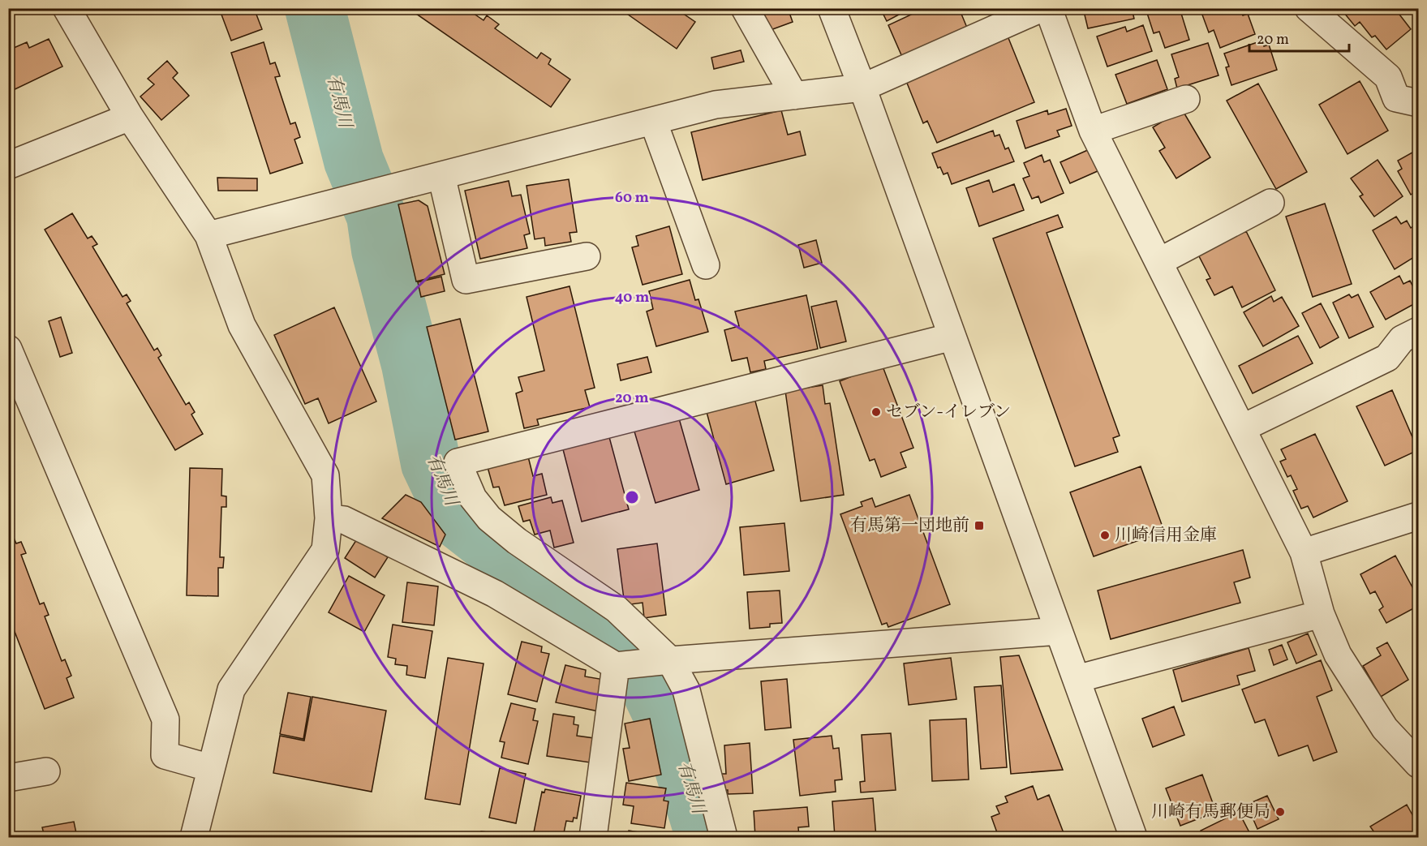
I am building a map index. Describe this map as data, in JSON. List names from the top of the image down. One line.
{"water":["有馬川"],"places":{"other":["セブン-イレブン","川崎信用金庫","川崎有馬郵便局"],"transit":["有馬第一団地前"]},"scale_bar":"20 m","rings":["60 m","40 m","20 m"]}
